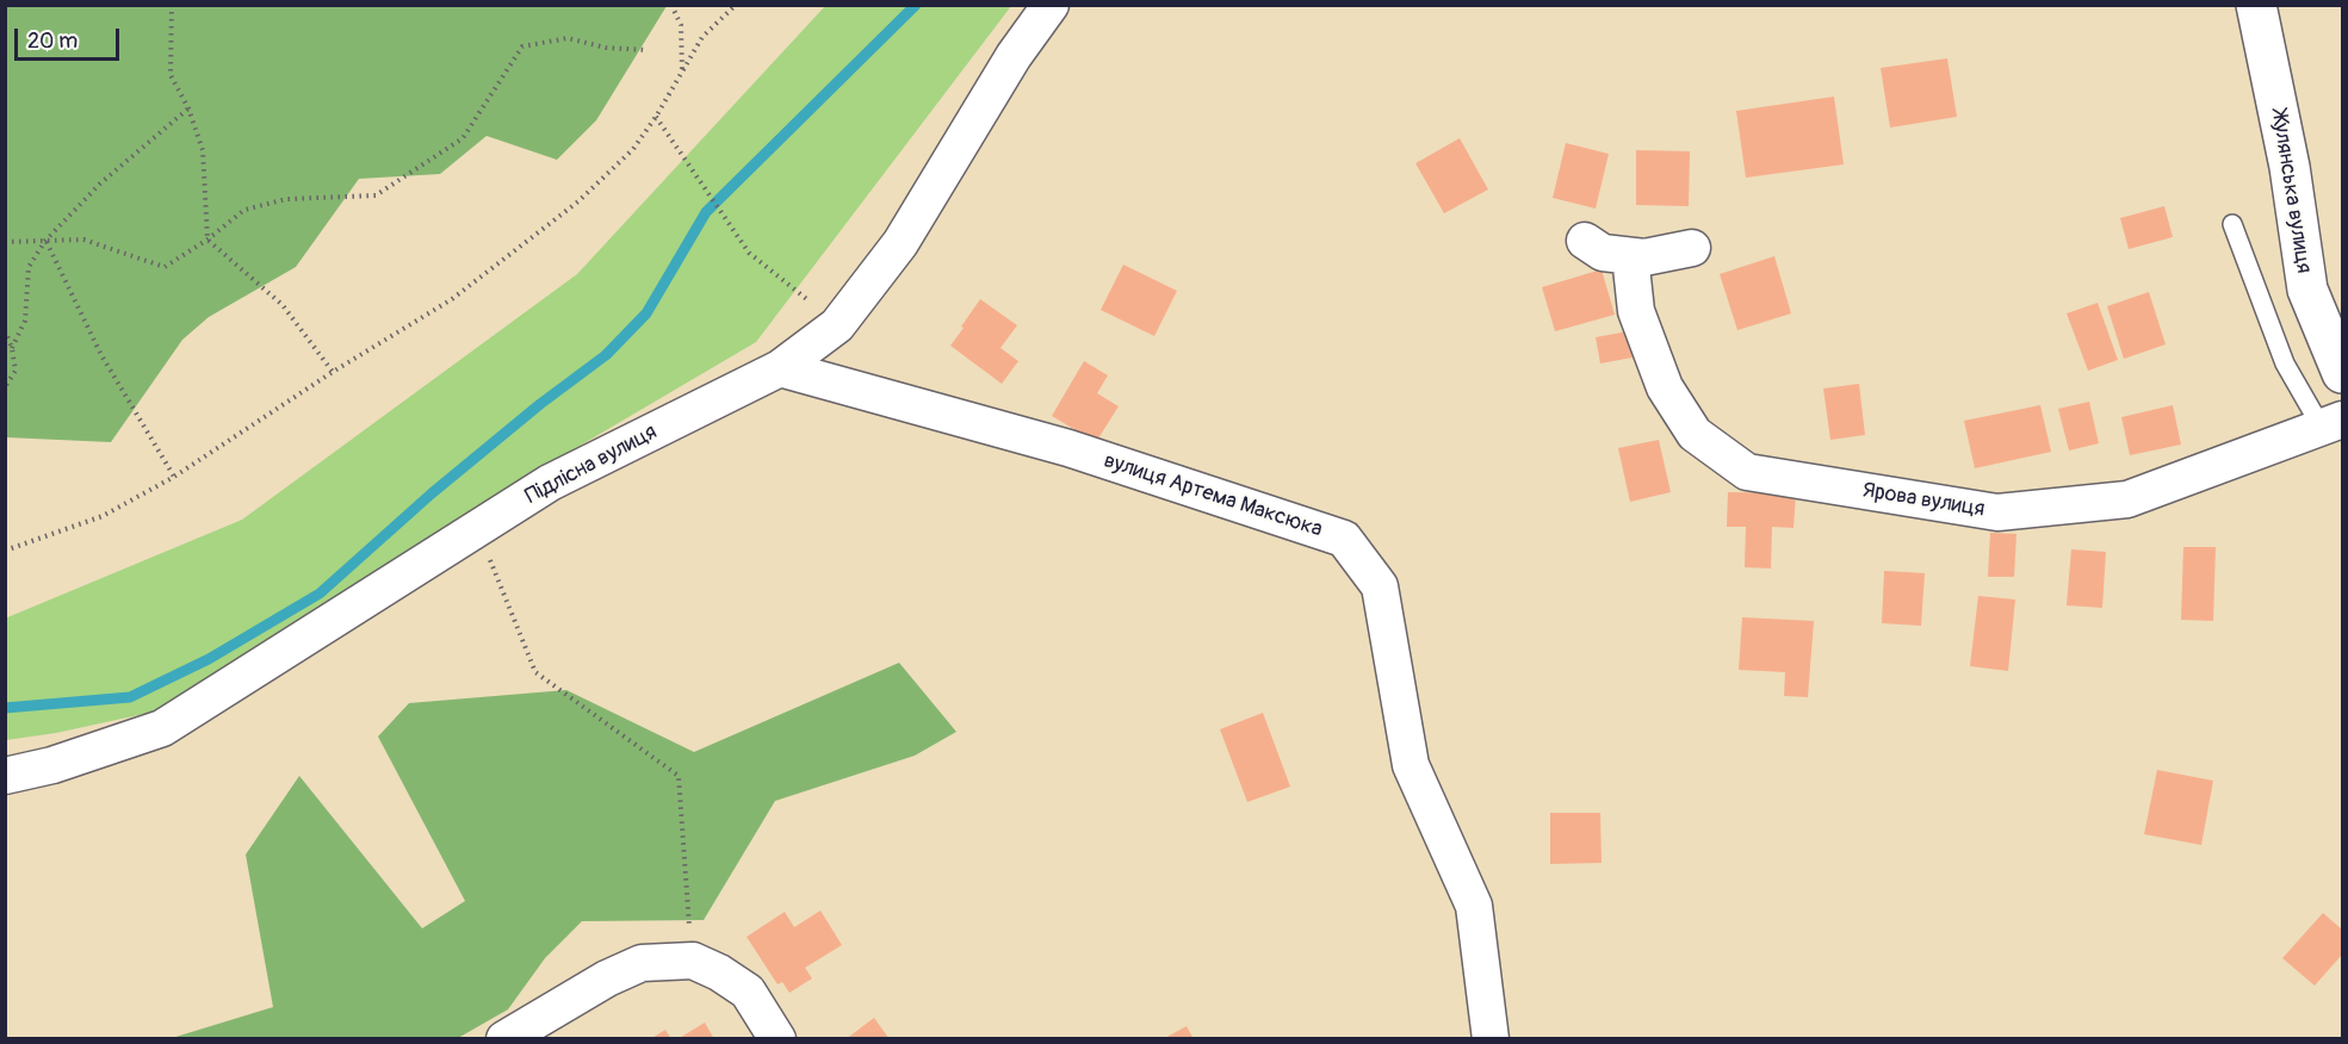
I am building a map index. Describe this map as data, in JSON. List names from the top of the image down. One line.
{"streets":{"street":["Жулянська вулиця","Підлісна вулиця","вулиця Артема Максюка","Ярова вулиця"]},"crossings":[["Підлісна вулиця","вулиця Артема Максюка"]],"scale_bar":"20 m"}
